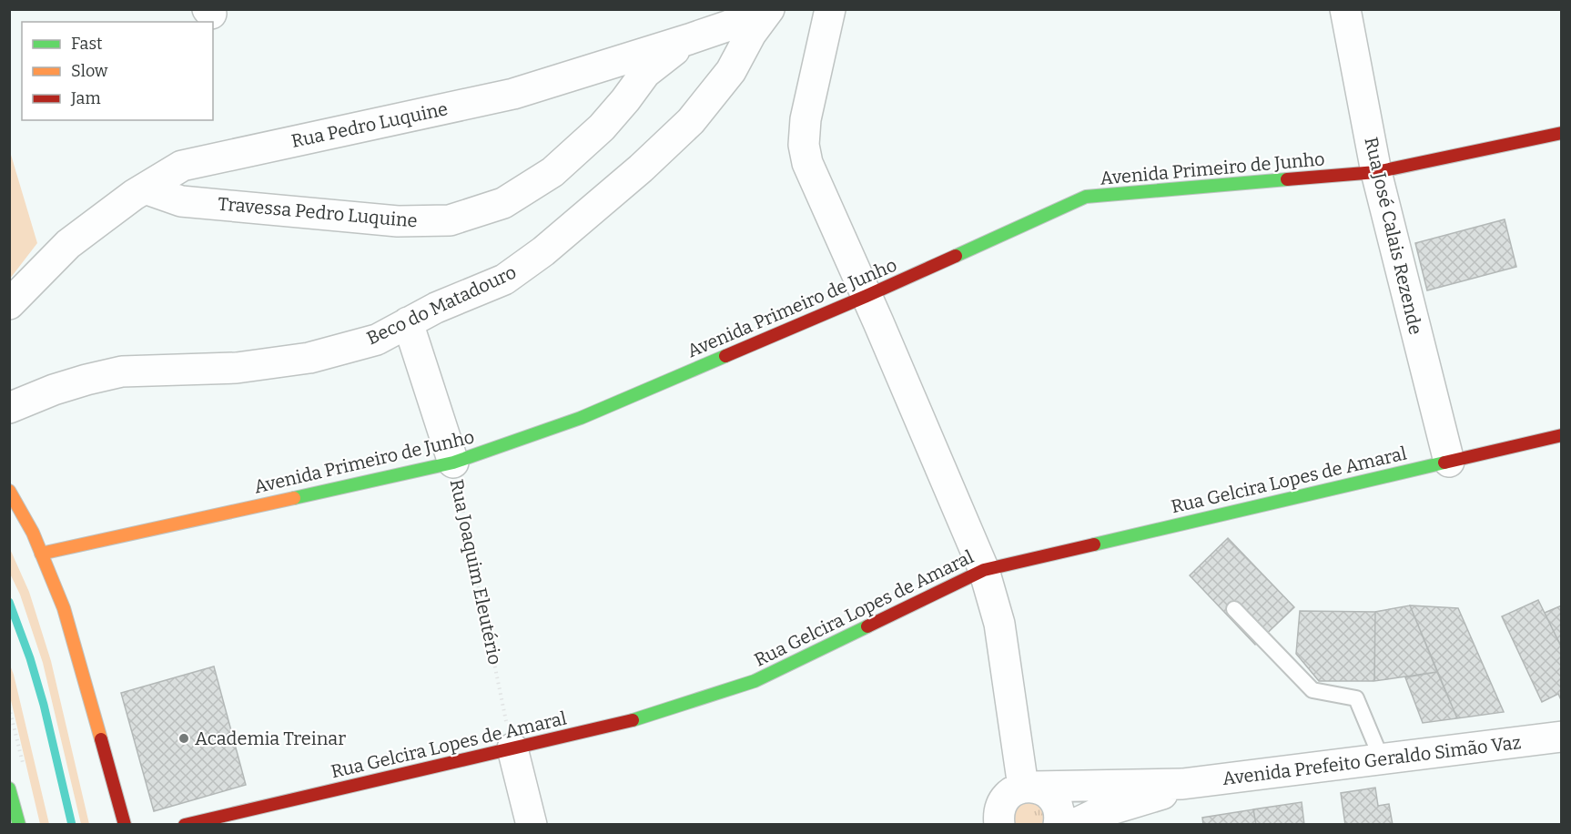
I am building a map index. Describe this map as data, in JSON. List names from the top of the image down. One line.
{"streets":{"street":["Rua Pedro Luquine","Avenida Primeiro de Junho","Travessa Pedro Luquine","Rua José Calais Rezende","Beco do Matadouro","Rua Gelcira Lopes de Amaral","Rua Joaquim Eleutério","Avenida Prefeito Geraldo Simão Vaz"]},"crossings":[["Rua Pedro Luquine","Travessa Pedro Luquine"],["Rua Pedro Luquine","Beco do Matadouro"],["Avenida Primeiro de Junho","Rua José Calais Rezende"],["Avenida Primeiro de Junho","Rua Joaquim Eleutério"],["Rua José Calais Rezende","Rua Gelcira Lopes de Amaral"],["Beco do Matadouro","Rua Joaquim Eleutério"],["Rua Gelcira Lopes de Amaral","Rua Joaquim Eleutério"]],"places":["Academia Treinar"],"legend":["Fast","Slow","Jam"]}
